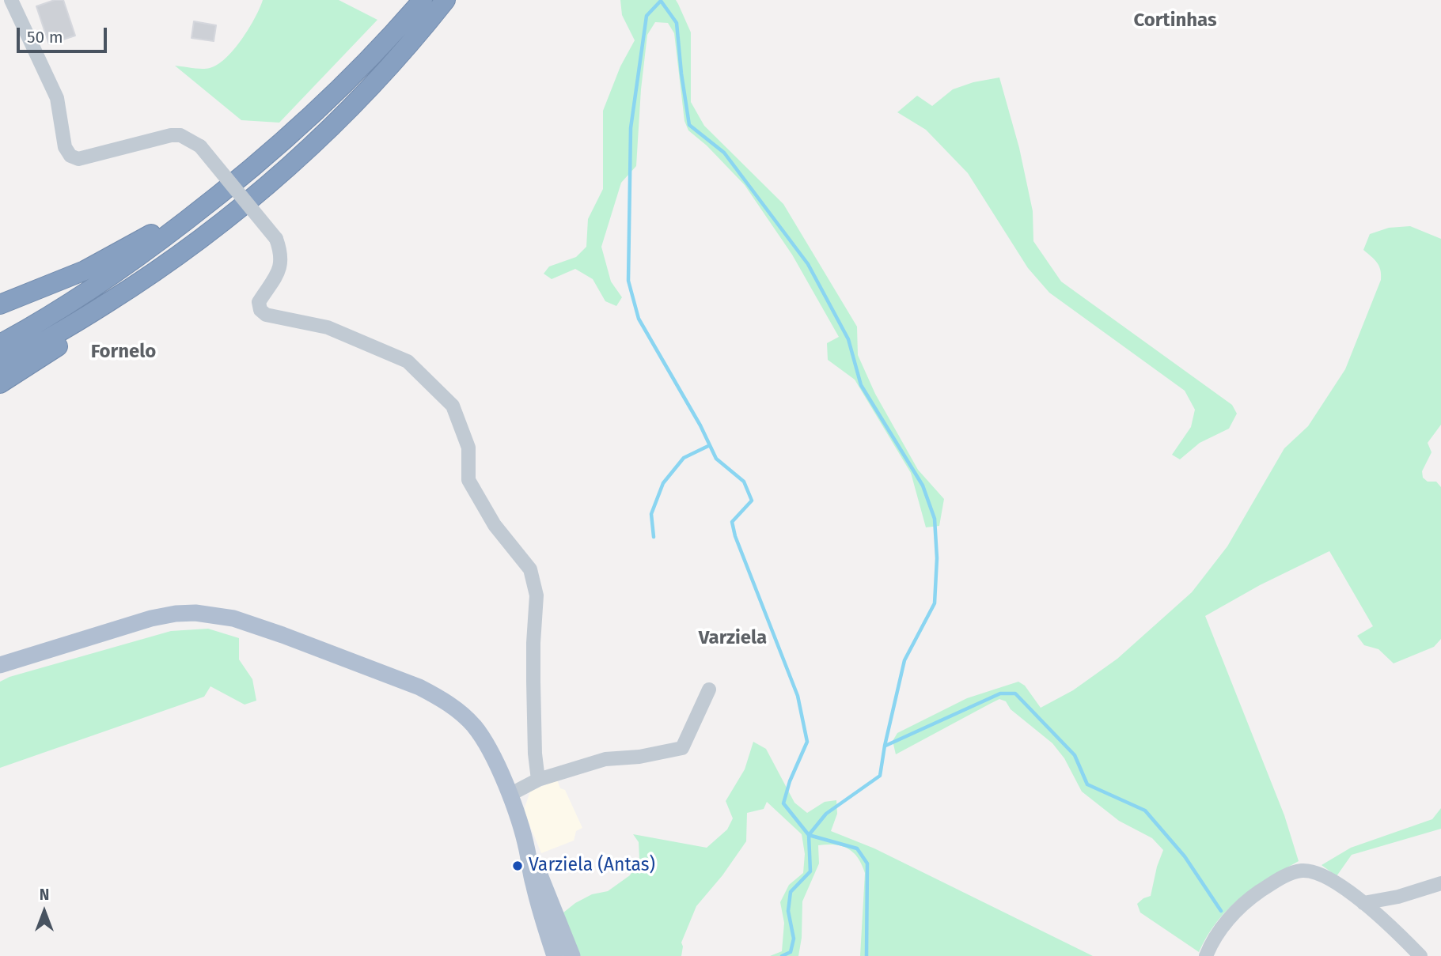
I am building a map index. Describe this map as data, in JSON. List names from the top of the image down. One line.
{"districts":["Cortinhas","Fornelo","Varziela"],"places":["Varziela (Antas)"],"scale_bar":"50 m","north":"top"}
